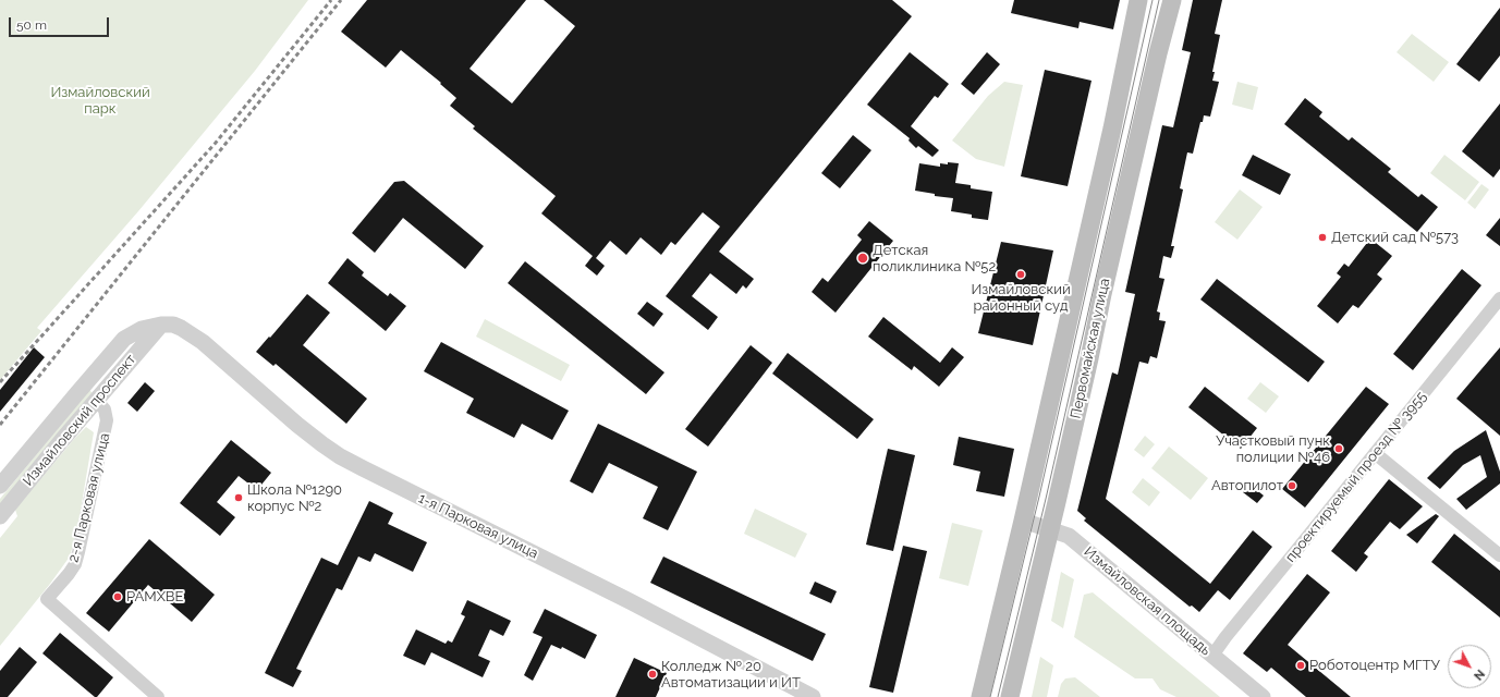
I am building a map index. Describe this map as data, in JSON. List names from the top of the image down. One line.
{"streets":{"main road":["Первомайская улица"],"street":["Измайловский проспект","проектируемый проезд № 3955","2-я Парковая улица","1-я Парковая улица","Измайловская площадь"]},"crossings":[["Первомайская улица","Измайловская площадь"],["Измайловский проспект","2-я Парковая улица"],["Измайловский проспект","1-я Парковая улица"],["проектируемый проезд № 3955","Измайловская площадь"]],"parks":["Измайловский парк"],"places":["Детский сад №573","Детская поликлиника №52","Измайловский районный суд","Участковый пунк полиции №46","Автопилот","Школа №1290 корпус №2","РАМХВЕ","Роботоцентр МГТУ","Колледж № 20 Автоматизации и ИТ"],"scale_bar":"50 m","north":"bottom right"}
